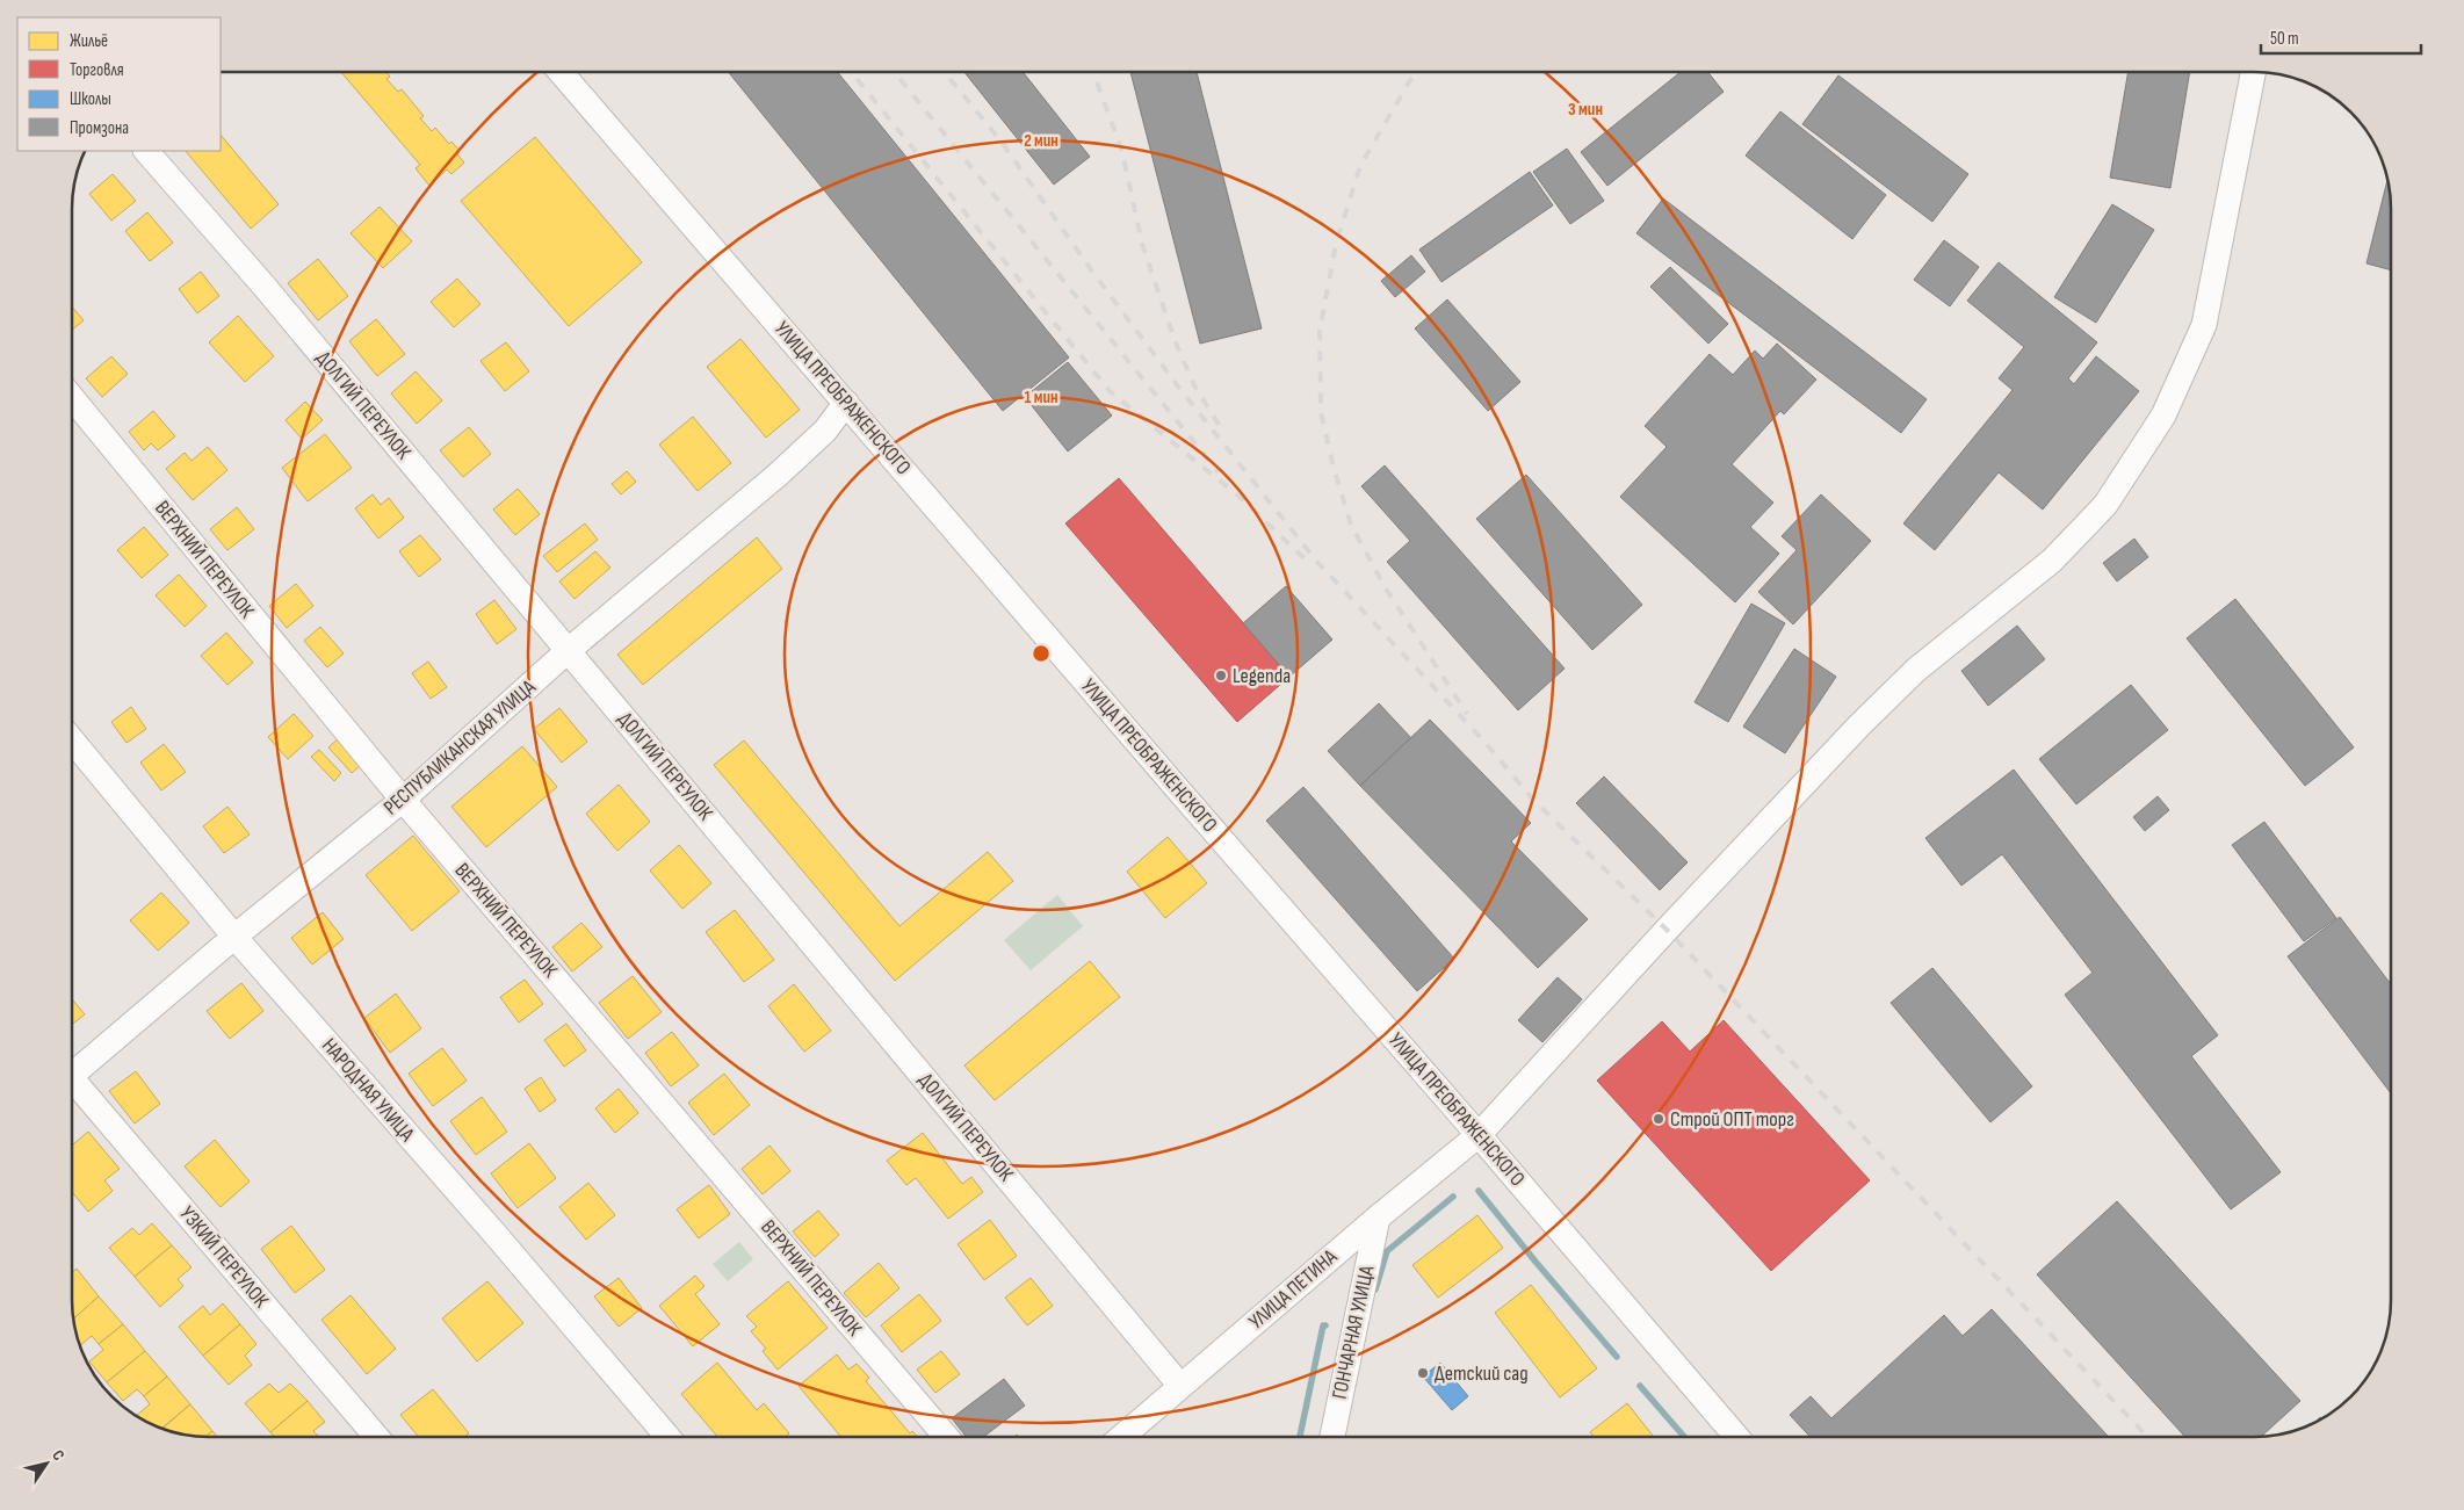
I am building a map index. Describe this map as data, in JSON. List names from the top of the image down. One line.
{"streets":{"street":["УЛИЦА ПРЕОБРАЖЕНСКОГО","ДОЛГИЙ ПЕРЕУЛОК","ВЕРХНИЙ ПЕРЕУЛОК","РЕСПУБЛИКАНСКАЯ УЛИЦА","НАРОДНАЯ УЛИЦА","УЗКИЙ ПЕРЕУЛОК","УЛИЦА ПЕТИНА","ГОНЧАРНАЯ УЛИЦА"]},"crossings":[["УЛИЦА ПРЕОБРАЖЕНСКОГО","РЕСПУБЛИКАНСКАЯ УЛИЦА"],["УЛИЦА ПРЕОБРАЖЕНСКОГО","УЛИЦА ПЕТИНА"],["ДОЛГИЙ ПЕРЕУЛОК","РЕСПУБЛИКАНСКАЯ УЛИЦА"],["ДОЛГИЙ ПЕРЕУЛОК","УЛИЦА ПЕТИНА"],["ВЕРХНИЙ ПЕРЕУЛОК","РЕСПУБЛИКАНСКАЯ УЛИЦА"],["РЕСПУБЛИКАНСКАЯ УЛИЦА","НАРОДНАЯ УЛИЦА"],["УЛИЦА ПЕТИНА","ГОНЧАРНАЯ УЛИЦА"]],"places":["Legenda","Строй ОПТ торг","Детский сад"],"legend":["Жильё","Торговля","Школы","Промзона"],"scale_bar":"50 m","north":"top right","rings":["3 мин","2 мин","1 мин"]}
